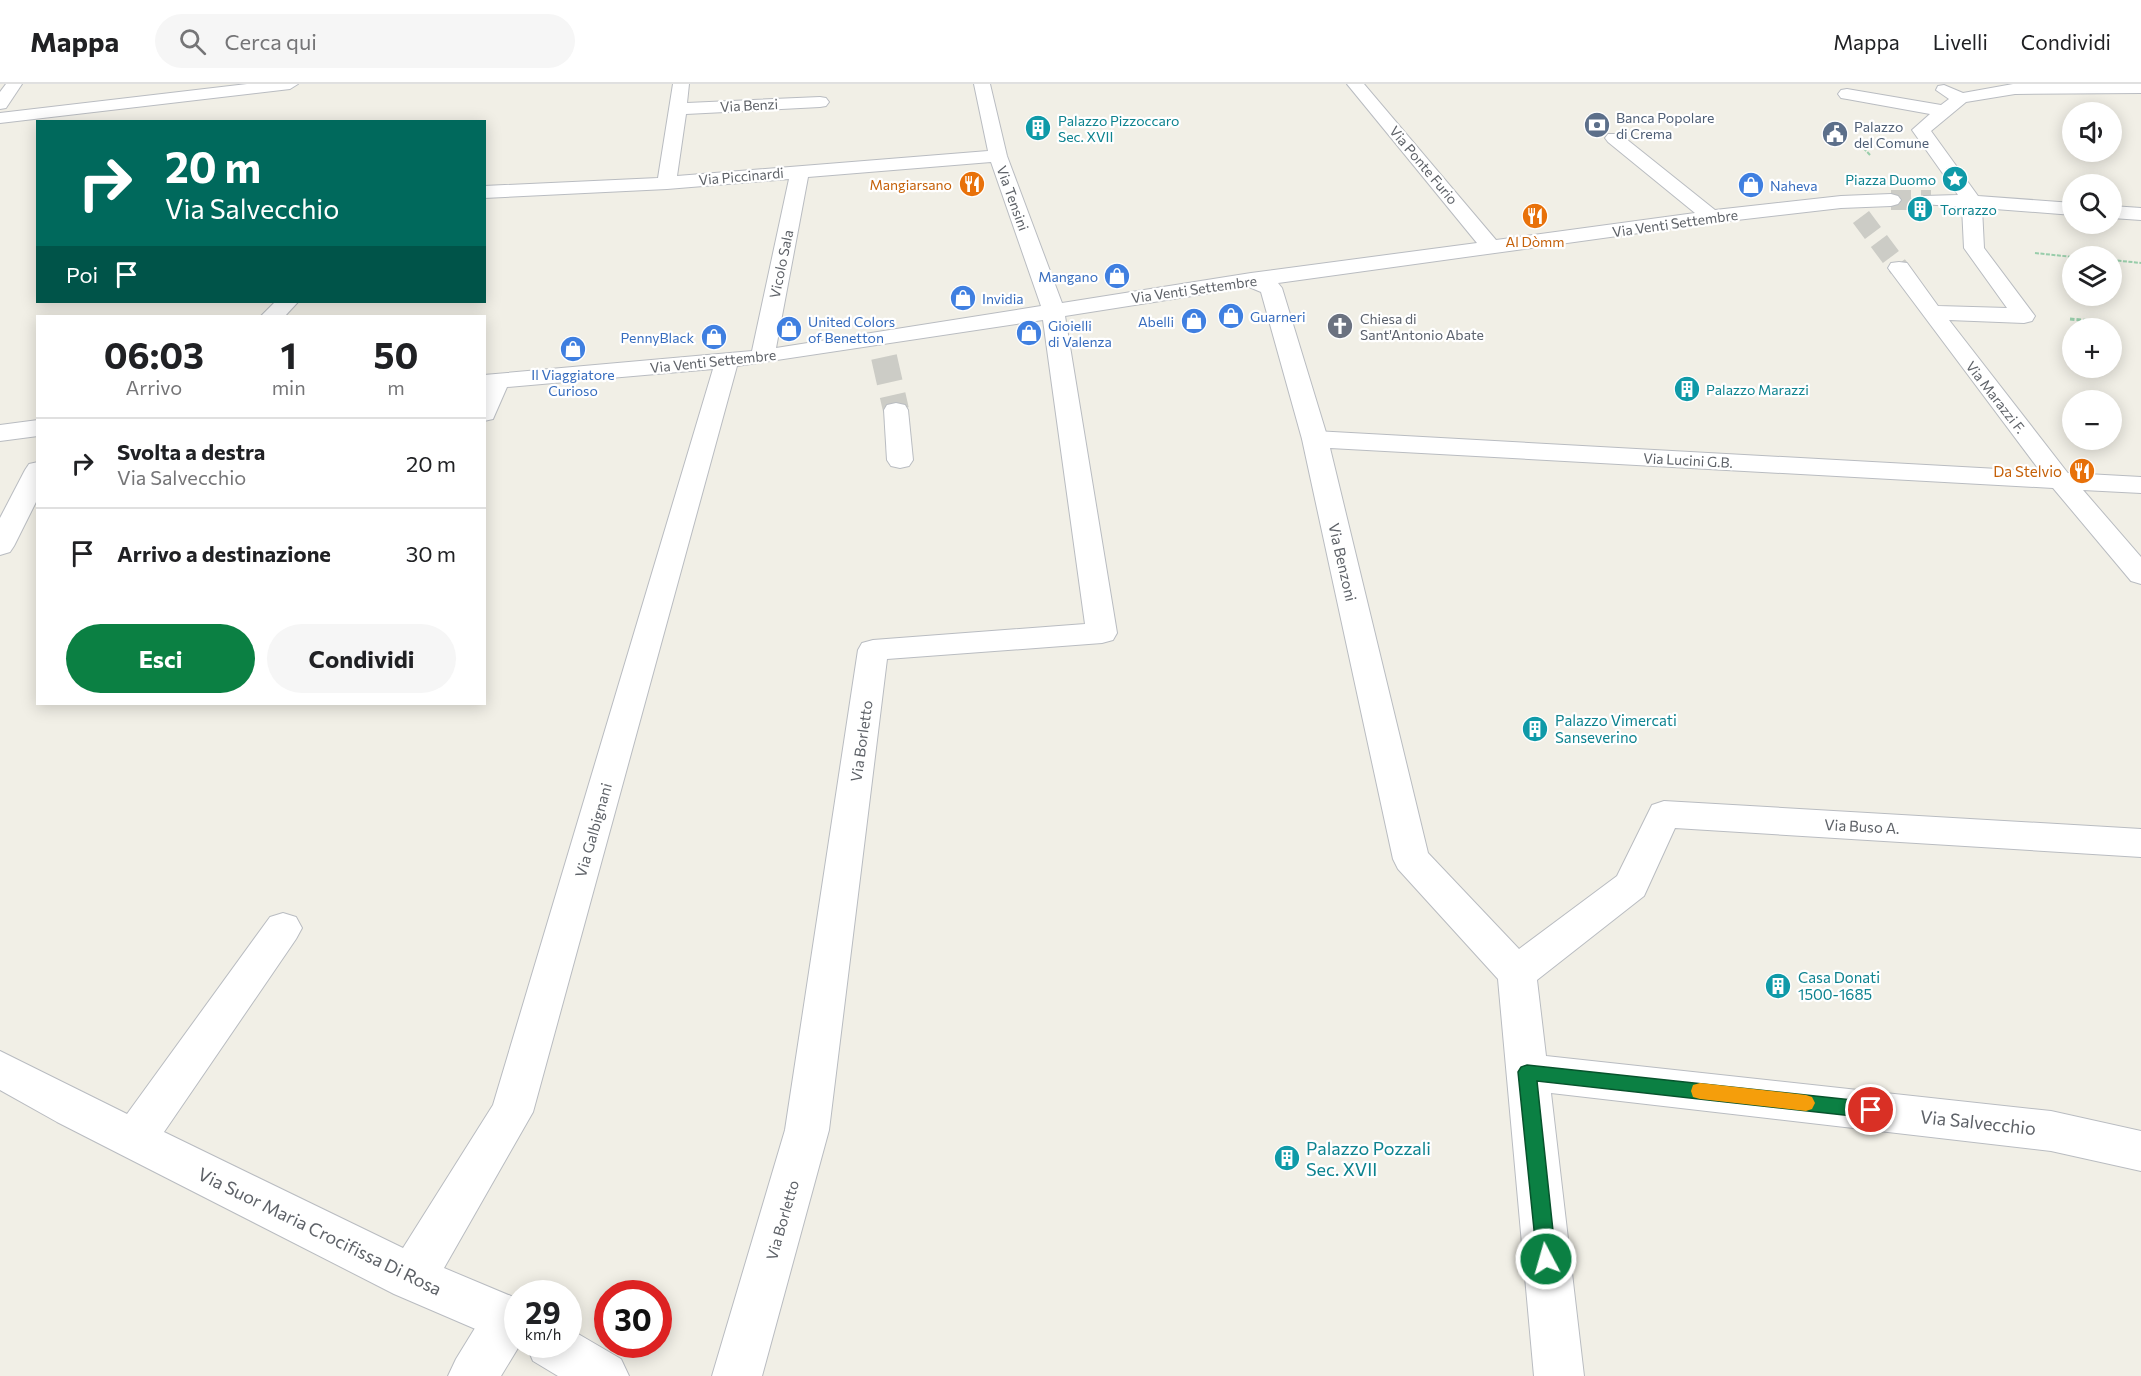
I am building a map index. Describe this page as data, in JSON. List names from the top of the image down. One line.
{"streets":{"street":["Via Benzi","Via Ponte Furio","Via Piccinardi","Via Tensini","Via Venti Settembre","Vicolo Sala","Via Marazzi F.","Via Lucini G.B.","Via Benzoni","Via Borletto","Via Buso A.","Via Galbignani","Via Salvecchio","Via Suor Maria Crocifissa Di Rosa"]},"crossings":[["Via Ponte Furio","Via Venti Settembre"],["Via Piccinardi","Via Tensini"],["Via Piccinardi","Vicolo Sala"],["Via Tensini","Via Venti Settembre"],["Via Tensini","Via Borletto"],["Via Venti Settembre","Vicolo Sala"],["Via Venti Settembre","Via Benzoni"],["Via Venti Settembre","Via Borletto"],["Via Venti Settembre","Via Galbignani"],["Via Marazzi F.","Via Lucini G.B."],["Via Lucini G.B.","Via Benzoni"],["Via Benzoni","Via Buso A."],["Via Galbignani","Via Suor Maria Crocifissa Di Rosa"]],"places":{"bank":["Banca Popolare di Crema"],"building":["Palazzo Pizzoccaro Sec. XVII","Torrazzo","Palazzo Marazzi","Palazzo Vimercati Sanseverino","Casa Donati 1500-1685","Palazzo Pozzali Sec. XVII"],"public building":["Palazzo del Comune"],"place":["Piazza Duomo"],"restaurant":["Mangiarsano","Al Dòmm","Da Stelvio"],"shop":["Naheva","Mangano","Invidia","Guarneri","Abelli","United Colors of Benetton","Gioielli di Valenza","PennyBlack","Il Viaggiatore Curioso"],"church":["Chiesa di Sant'Antonio Abate"]},"page":{"header":"Mappa","search":"Cerca qui","nav":["Mappa","Livelli","Condividi"],"map_buttons":["+","−"],"turn":["20 m","Via Salvecchio"],"then":"Poi","eta":["06:03","Arrivo","1","min","50","m"],"list":[{"name":"Svolta a destra","note":"Via Salvecchio","value":"20 m"},{"name":"Arrivo a destinazione","value":"30 m"}],"buttons":["Esci","Condividi"],"speed":"29 km/h","limit":"30"}}
